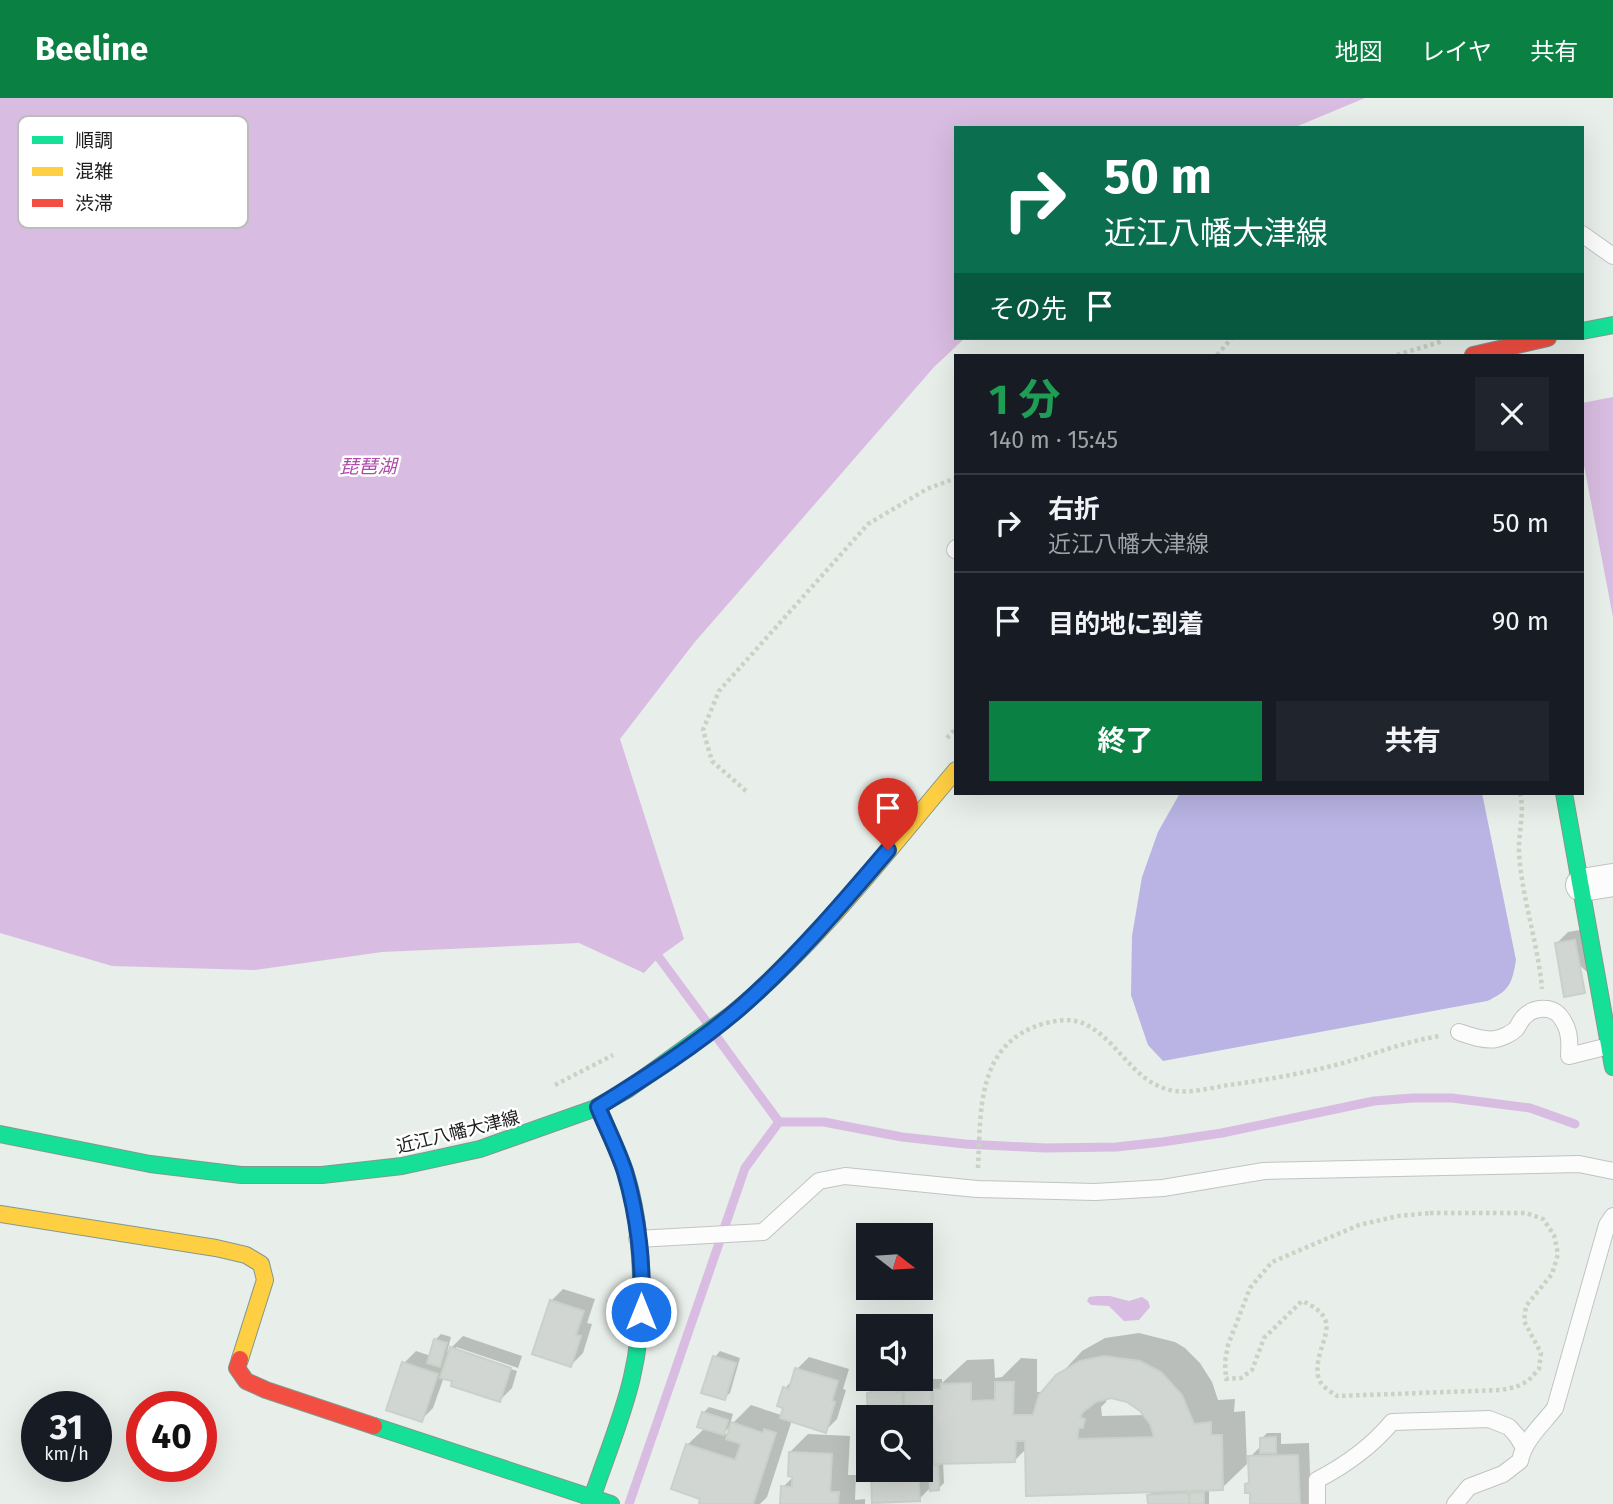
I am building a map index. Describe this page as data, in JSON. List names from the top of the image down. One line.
{"streets":{"street":["近江八幡大津線"]},"water":["琵琶湖"],"legend":["順調","混雑","渋滞"],"north":"right","page":{"header":"Beeline","nav":["地図","レイヤ","共有"],"turn":["50 m","近江八幡大津線"],"then":"その先","heading":["1 分","140 m · 15:45"],"list":[{"name":"右折","note":"近江八幡大津線","value":"50 m"},{"name":"目的地に到着","value":"90 m"}],"buttons":["終了","共有"],"speed":"31 km/h","limit":"40"}}
